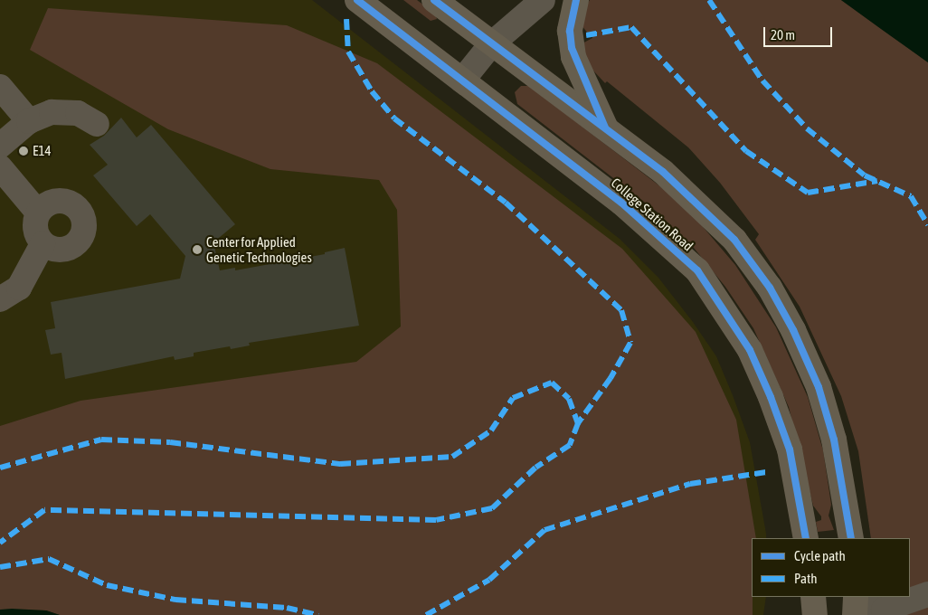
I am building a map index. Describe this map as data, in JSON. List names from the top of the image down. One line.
{"streets":{"main road":["College Station Road"]},"places":["E14","Center for Applied Genetic Technologies"],"legend":["Cycle path","Path"],"scale_bar":"20 m"}
